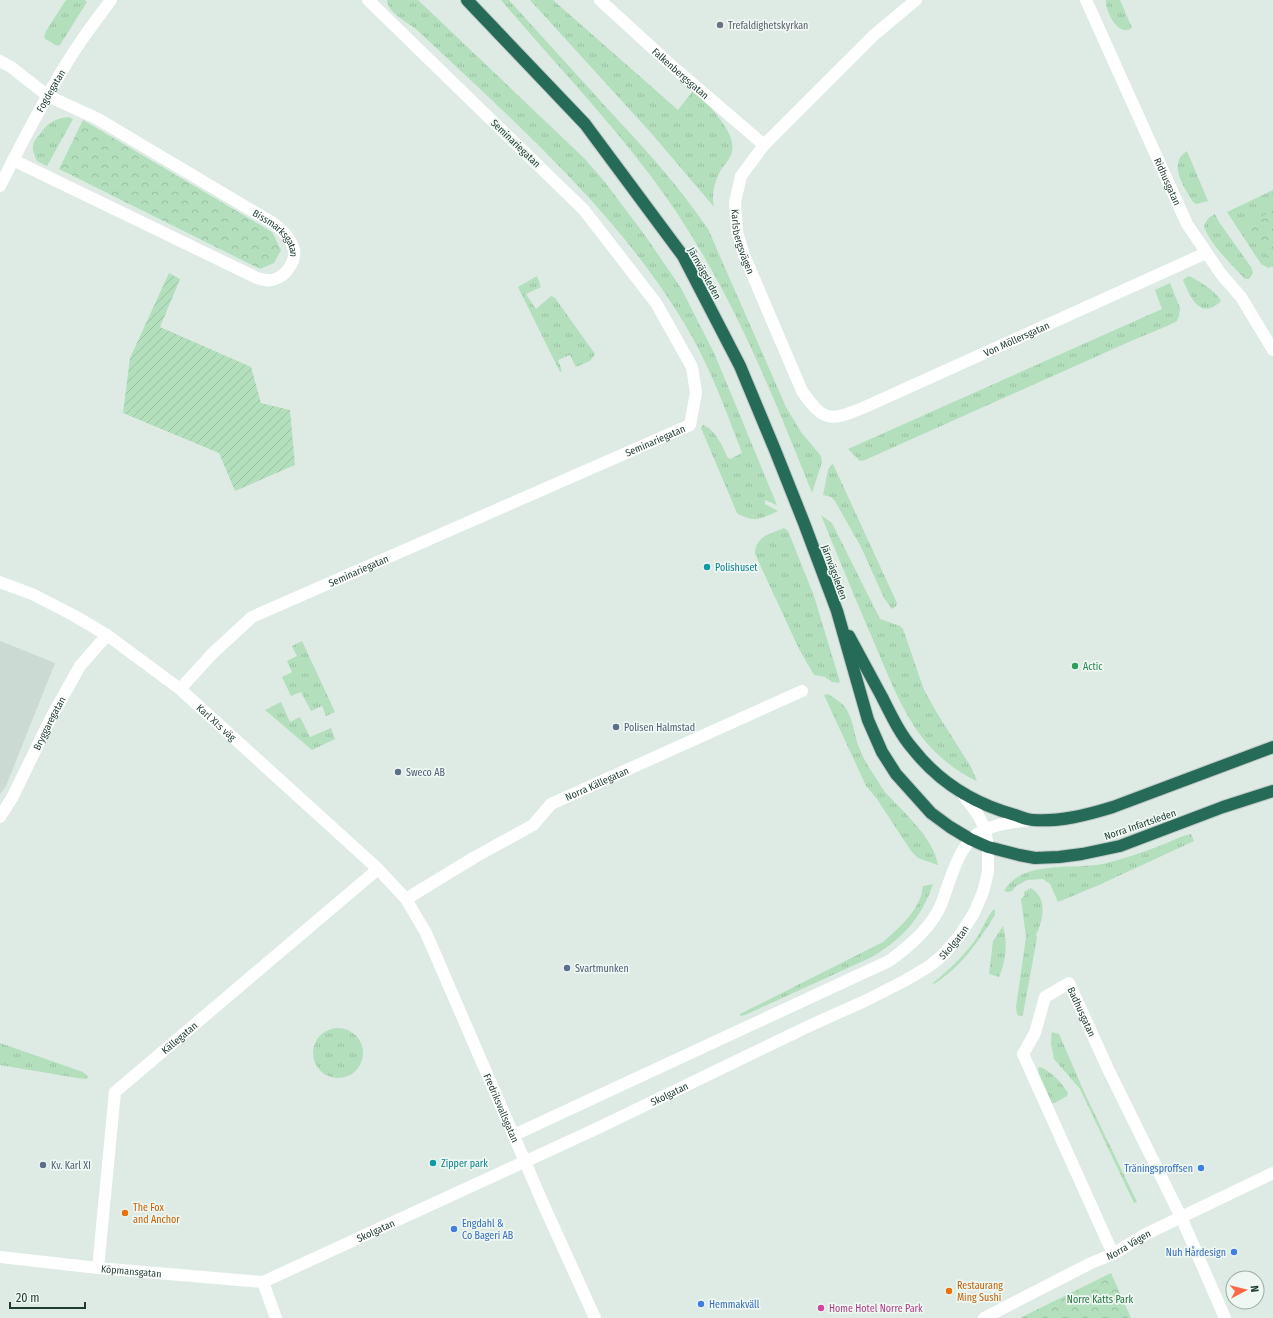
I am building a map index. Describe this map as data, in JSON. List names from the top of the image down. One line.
{"streets":{"highway":["Järnvägsleden","Norra Infartsleden"],"street":["Falkenbergsgatan","Fogdegatan","Seminariegatan","Ridhusgatan","Bissmarksgatan","Karlsbergsvägen","Von Möllersgatan","Karl XI:s väg","Bryggaregatan","Norra Källegatan","Skolgatan","Badhusgatan","Källegatan","Fredriksvallsgatan","Norra Vägen","Köpmansgatan"]},"crossings":[["Falkenbergsgatan","Karlsbergsvägen"],["Fogdegatan","Bissmarksgatan"],["Seminariegatan","Karl XI:s väg"],["Ridhusgatan","Von Möllersgatan"],["Karlsbergsvägen","Von Möllersgatan"],["Järnvägsleden","Norra Infartsleden"],["Järnvägsleden","Skolgatan"],["Karl XI:s väg","Bryggaregatan"],["Karl XI:s väg","Norra Källegatan"],["Karl XI:s väg","Källegatan"],["Karl XI:s väg","Fredriksvallsgatan"],["Norra Källegatan","Fredriksvallsgatan"],["Norra Infartsleden","Skolgatan"],["Skolgatan","Fredriksvallsgatan"],["Skolgatan","Köpmansgatan"],["Badhusgatan","Norra Vägen"],["Källegatan","Köpmansgatan"]],"parks":["Norre Katts Park"],"places":["Trefaldighetskyrkan","Polishuset","Actic","Polisen Halmstad","Sweco AB","Svartmunken","Zipper park","Kv. Karl XI","Träningsproffsen","The Fox and Anchor","Engdahl & Co Bageri AB","Nuh Hårdesign","Restaurang Ming Sushi","Hemmakväll","Home Hotel Norre Park"],"scale_bar":"20 m","north":"right"}
